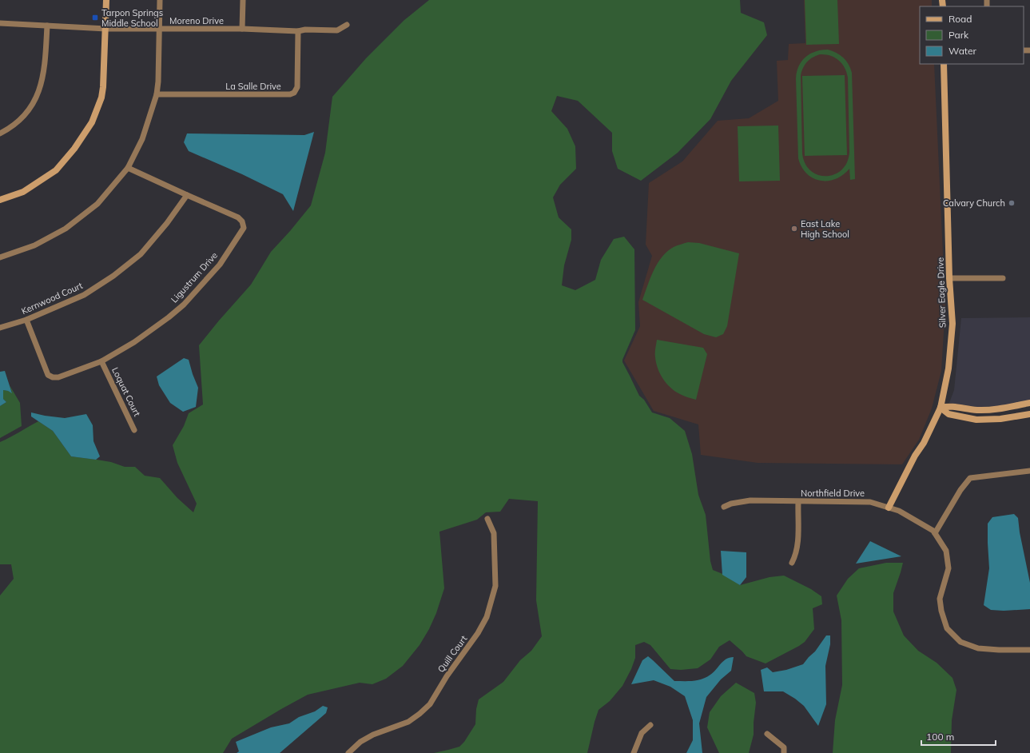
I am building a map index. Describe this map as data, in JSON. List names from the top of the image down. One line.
{"streets":{"street":["Moreno Drive","La Salle Drive","Ligustrum Drive","Silver Eagle Drive","Kernwood Court","Loquat Court","Northfield Drive","Quill Court"]},"crossings":[["Moreno Drive","La Salle Drive"],["Ligustrum Drive","Kernwood Court"],["Ligustrum Drive","Loquat Court"],["Silver Eagle Drive","Northfield Drive"]],"places":{"transit":["Tarpon Springs Middle School"],"other":["Calvary Church","East Lake High School"]},"legend":["Road","Park","Water"],"scale_bar":"100 m"}
